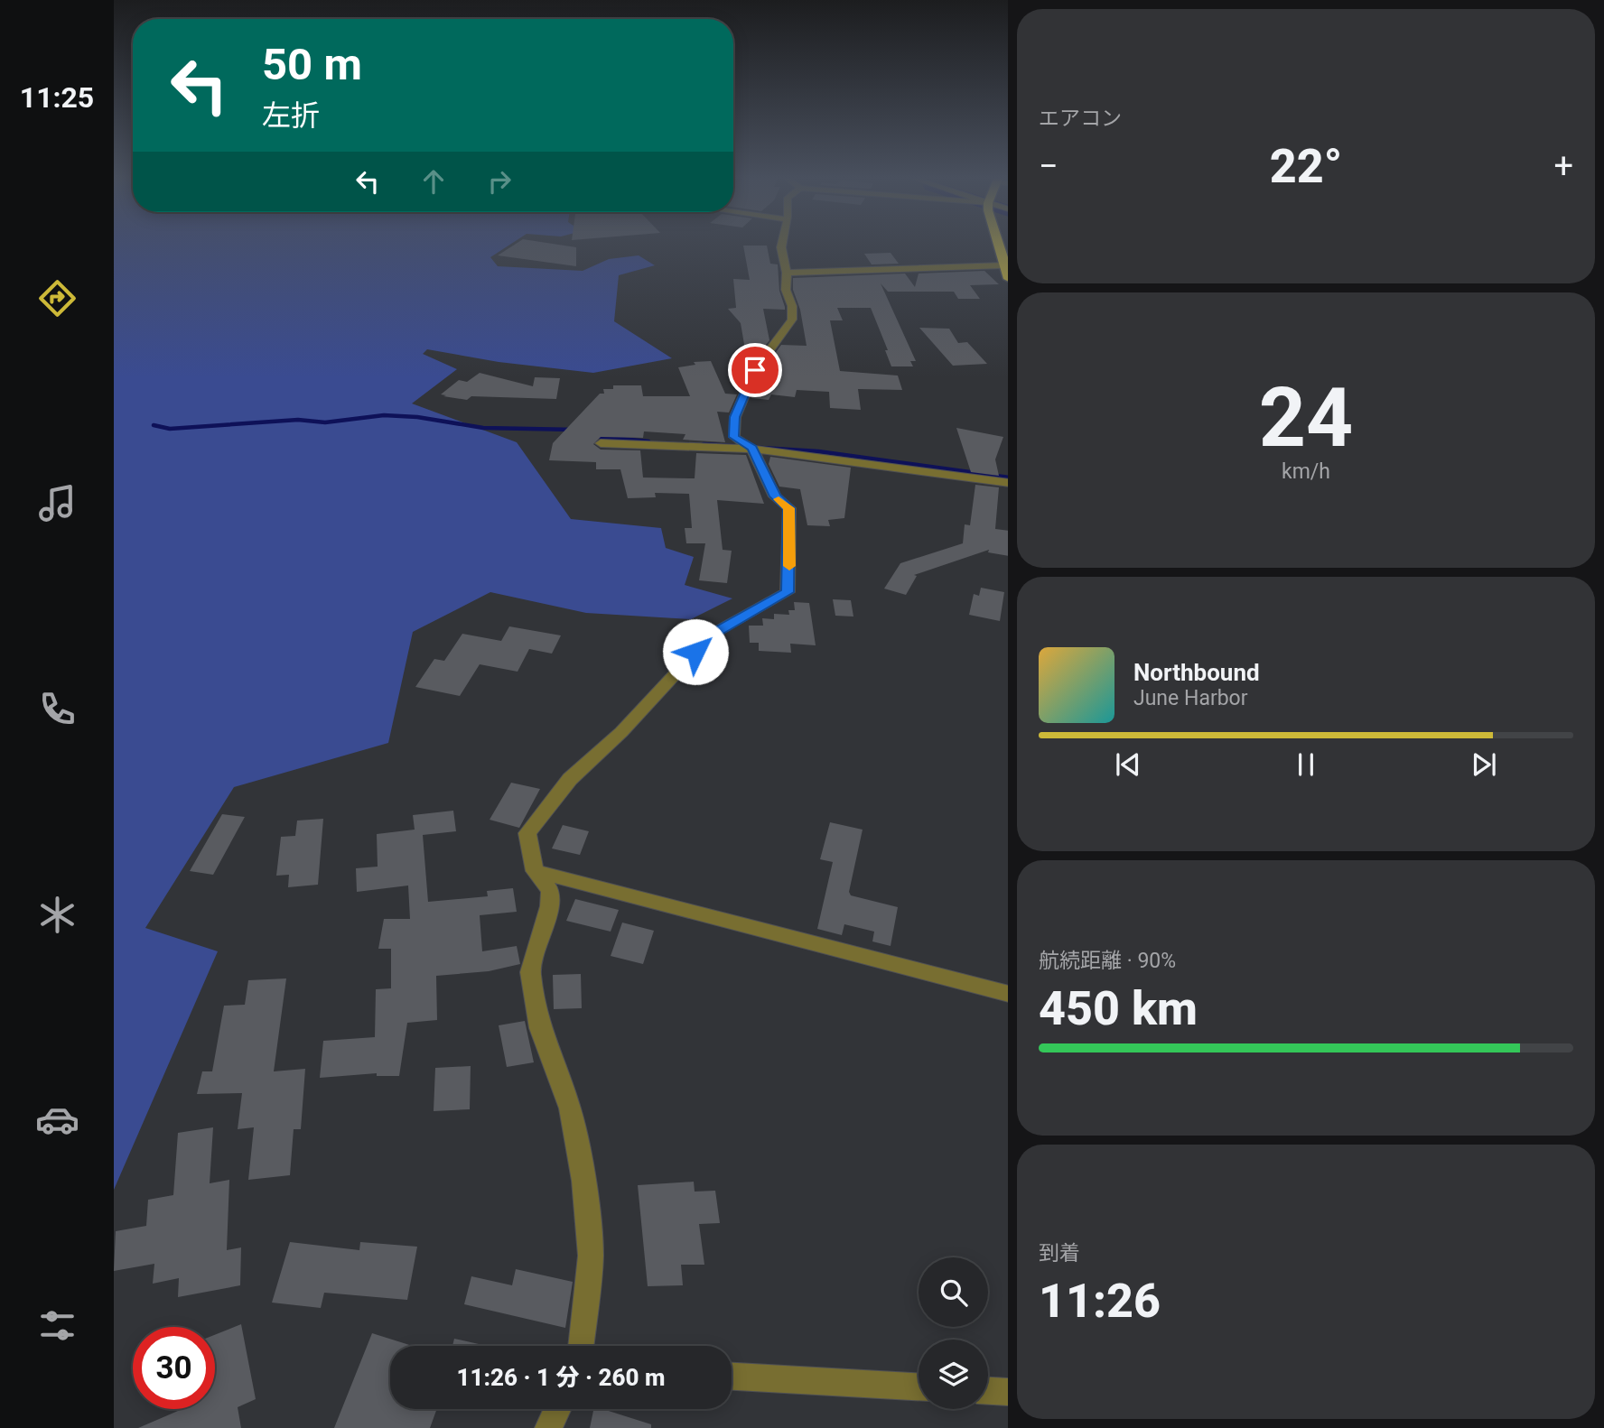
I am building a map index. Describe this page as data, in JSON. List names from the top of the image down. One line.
{"page":{"tabs":"11:25","tile":["エアコン",["24","km/h"],["航続距離 · 90%","450 km"],["到着","11:26"]],"turn":["50 m","左折"],"heat":["−","22°","+"],"song":["Northbound","June Harbor"],"limit":"30","trip":"11:26 · 1 分 · 260 m"}}
